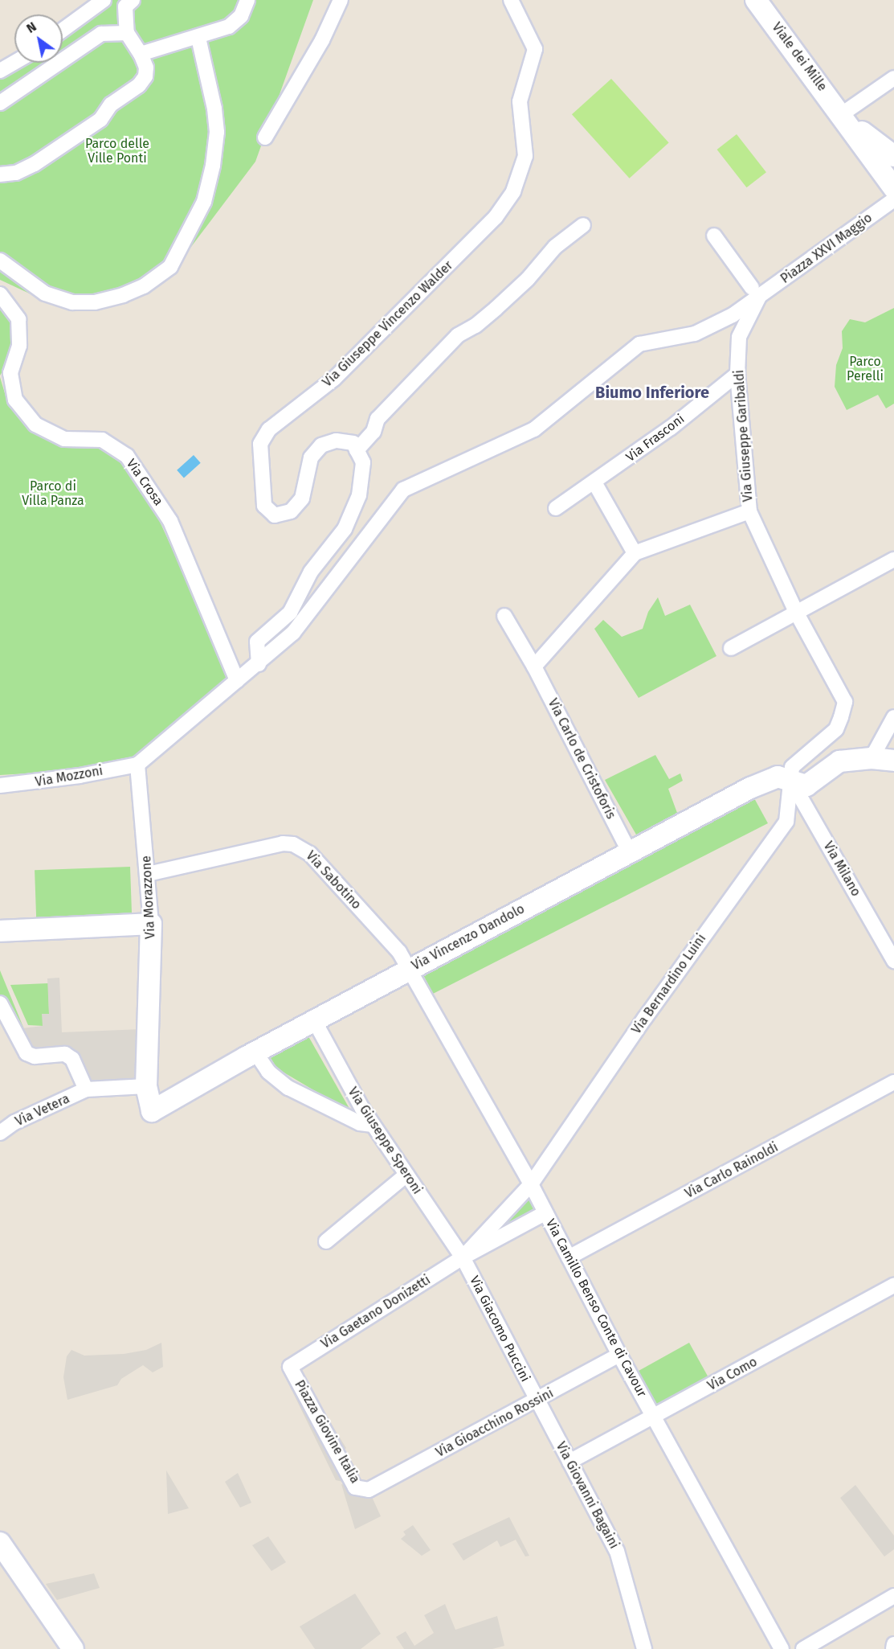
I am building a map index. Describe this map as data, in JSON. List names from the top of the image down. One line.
{"streets":{"street":["Viale dei Mille","Piazza XXVI Maggio","Via Giuseppe Vincenzo Walder","Via Giuseppe Garibaldi","Via Frasconi","Via Crosa","Via Carlo de Cristoforis","Via Mozzoni","Via Milano","Via Sabotino","Via Morazzone","Via Vincenzo Dandolo","Via Bernardino Luini","Via Vetera","Via Giuseppe Speroni","Via Carlo Rainoldi","Via Camillo Benso Conte di Cavour","Via Gaetano Donizetti","Via Giacomo Puccini","Via Como","Via Gioacchino Rossini","Piazza Giovine Italia","Via Giovanni Bagaini"]},"crossings":[["Piazza XXVI Maggio","Via Giuseppe Garibaldi"],["Via Giuseppe Garibaldi","Via Frasconi"],["Via Giuseppe Garibaldi","Via Milano"],["Via Giuseppe Garibaldi","Via Vincenzo Dandolo"],["Via Giuseppe Garibaldi","Via Bernardino Luini"],["Via Carlo de Cristoforis","Via Vincenzo Dandolo"],["Via Mozzoni","Via Morazzone"],["Via Milano","Via Vincenzo Dandolo"],["Via Milano","Via Bernardino Luini"],["Via Sabotino","Via Morazzone"],["Via Sabotino","Via Vincenzo Dandolo"],["Via Sabotino","Via Camillo Benso Conte di Cavour"],["Via Morazzone","Via Vincenzo Dandolo"],["Via Vincenzo Dandolo","Via Bernardino Luini"],["Via Vincenzo Dandolo","Via Giuseppe Speroni"],["Via Vincenzo Dandolo","Via Camillo Benso Conte di Cavour"],["Via Bernardino Luini","Via Giuseppe Speroni"],["Via Bernardino Luini","Via Camillo Benso Conte di Cavour"],["Via Bernardino Luini","Via Gaetano Donizetti"],["Via Bernardino Luini","Via Giacomo Puccini"],["Via Giuseppe Speroni","Via Gaetano Donizetti"],["Via Giuseppe Speroni","Via Giacomo Puccini"],["Via Carlo Rainoldi","Via Camillo Benso Conte di Cavour"],["Via Camillo Benso Conte di Cavour","Via Como"],["Via Camillo Benso Conte di Cavour","Via Gioacchino Rossini"],["Via Gaetano Donizetti","Via Giacomo Puccini"],["Via Gaetano Donizetti","Piazza Giovine Italia"],["Via Giacomo Puccini","Via Gioacchino Rossini"],["Via Giacomo Puccini","Via Giovanni Bagaini"],["Via Como","Via Giovanni Bagaini"],["Via Gioacchino Rossini","Piazza Giovine Italia"],["Via Gioacchino Rossini","Via Giovanni Bagaini"]],"districts":["Biumo Inferiore"],"parks":["Parco delle Ville Ponti","Parco Perelli","Parco di Villa Panza"],"north":"top left"}
